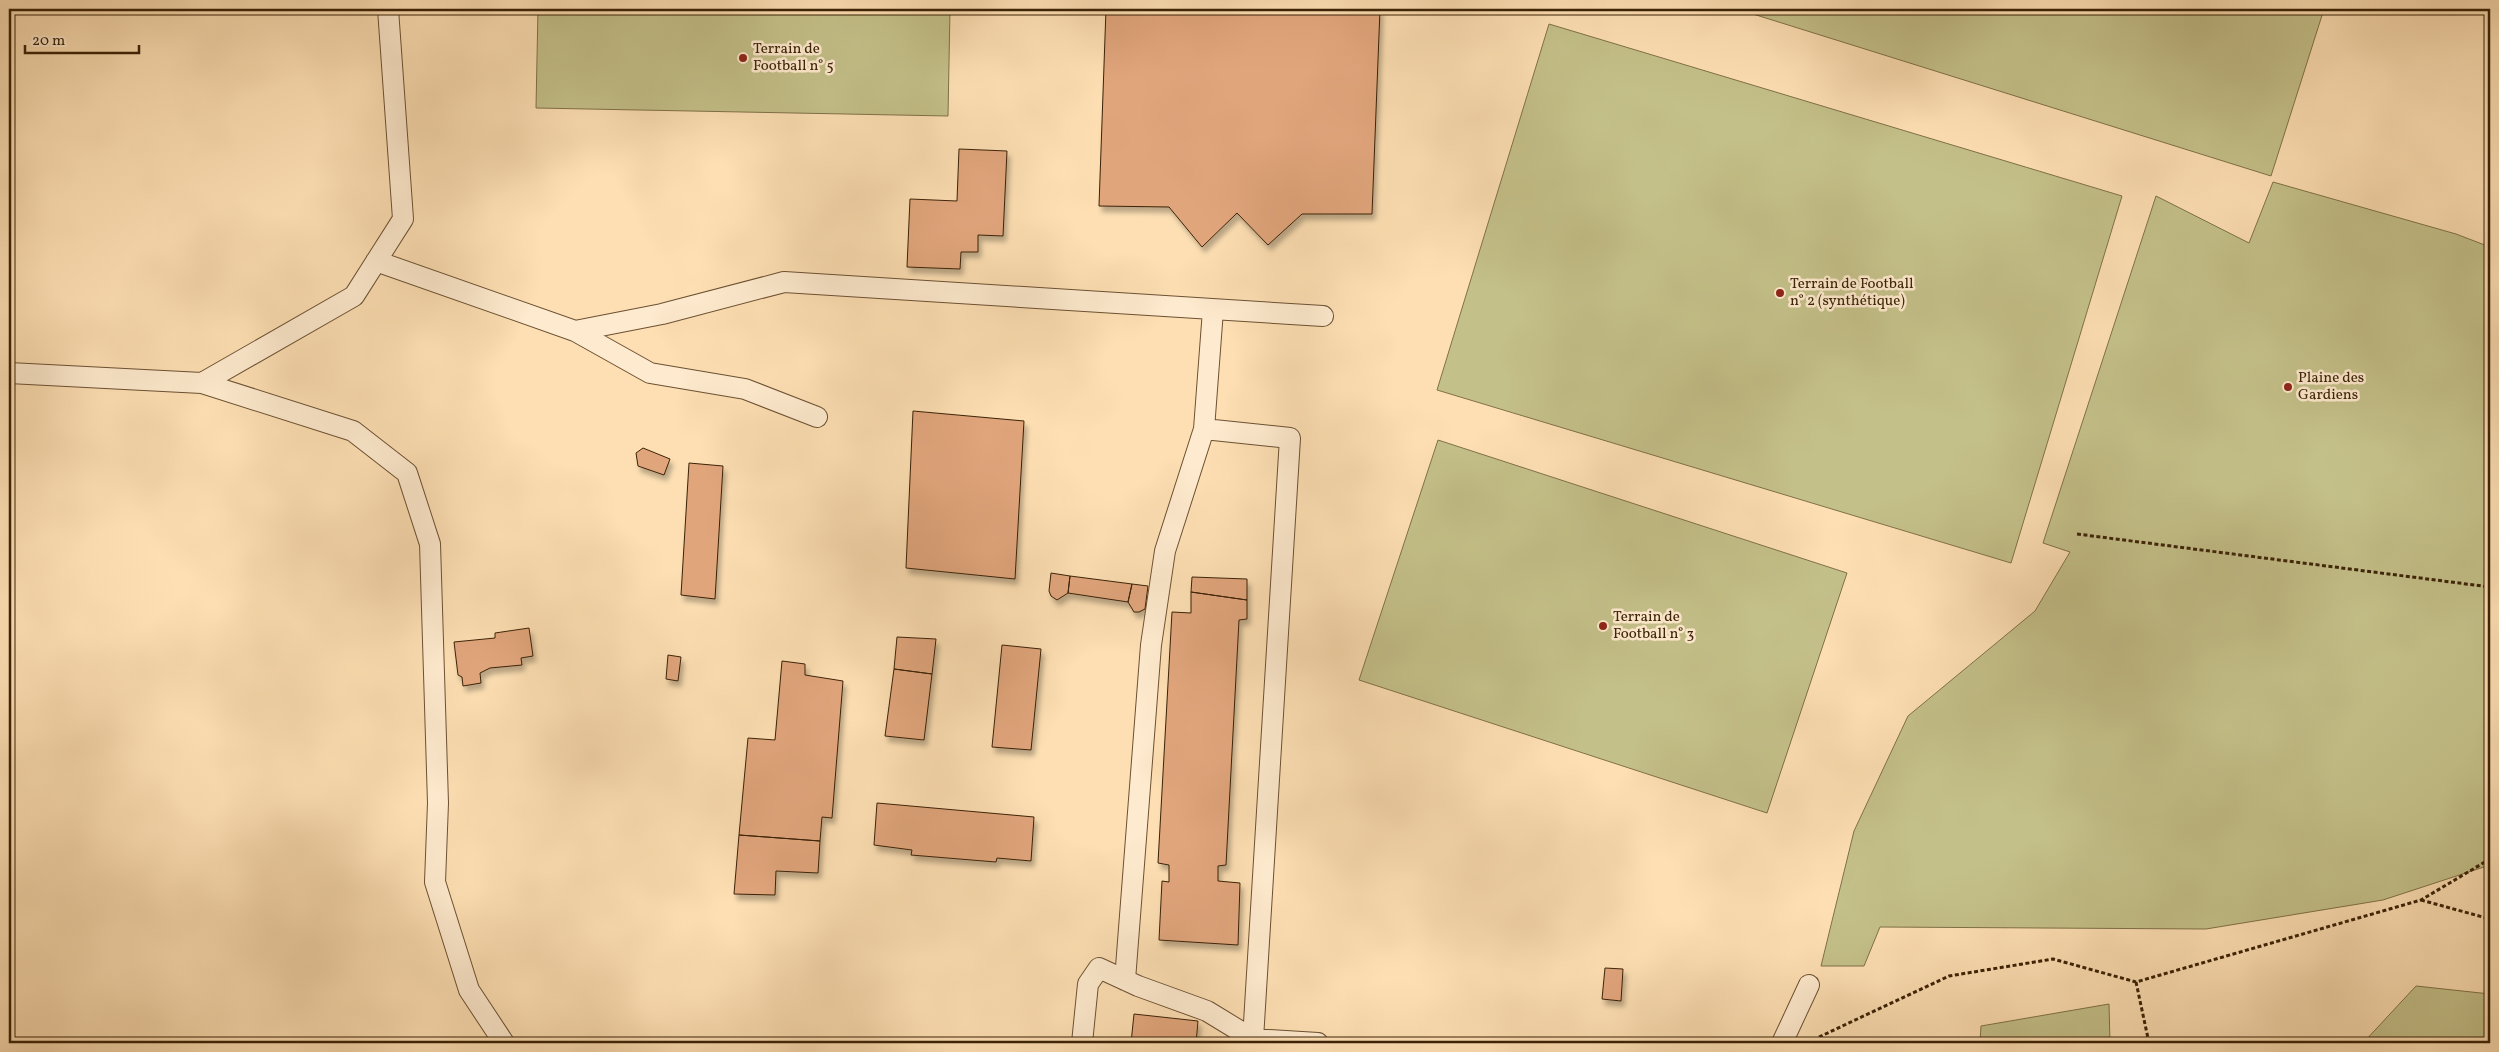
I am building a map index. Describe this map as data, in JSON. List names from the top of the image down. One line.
{"places":["Terrain de Football n° 5","Terrain de Football n° 2 (synthétique)","Plaine des Gardiens","Terrain de Football n° 3"],"scale_bar":"20 m"}
